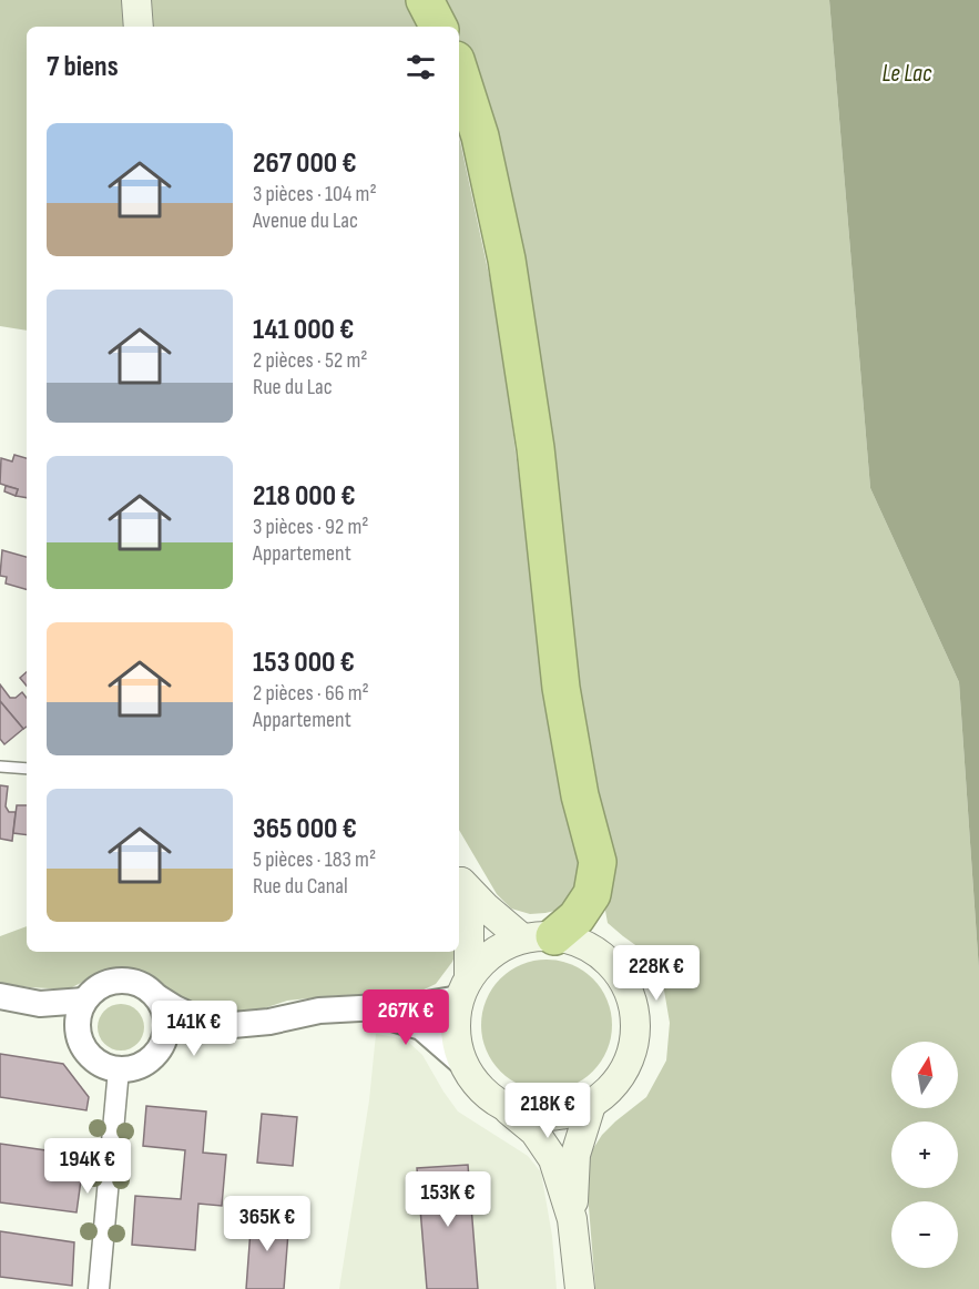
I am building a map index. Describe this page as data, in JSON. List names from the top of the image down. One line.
{"water":["Le Lac"],"north":"top","page":{"heading":"7 biens","list":[{"name":"267 000 €","note":"3 pièces · 104 m² · Avenue du Lac"},{"name":"141 000 €","note":"2 pièces · 52 m² · Rue du Lac"},{"name":"218 000 €","note":"3 pièces · 92 m² · Appartement"},{"name":"153 000 €","note":"2 pièces · 66 m² · Appartement"},{"name":"365 000 €","note":"5 pièces · 183 m² · Rue du Canal"}],"price":["228K €","267K €","141K €","218K €","194K €","153K €","365K €"],"map_buttons":["+","−"]}}
